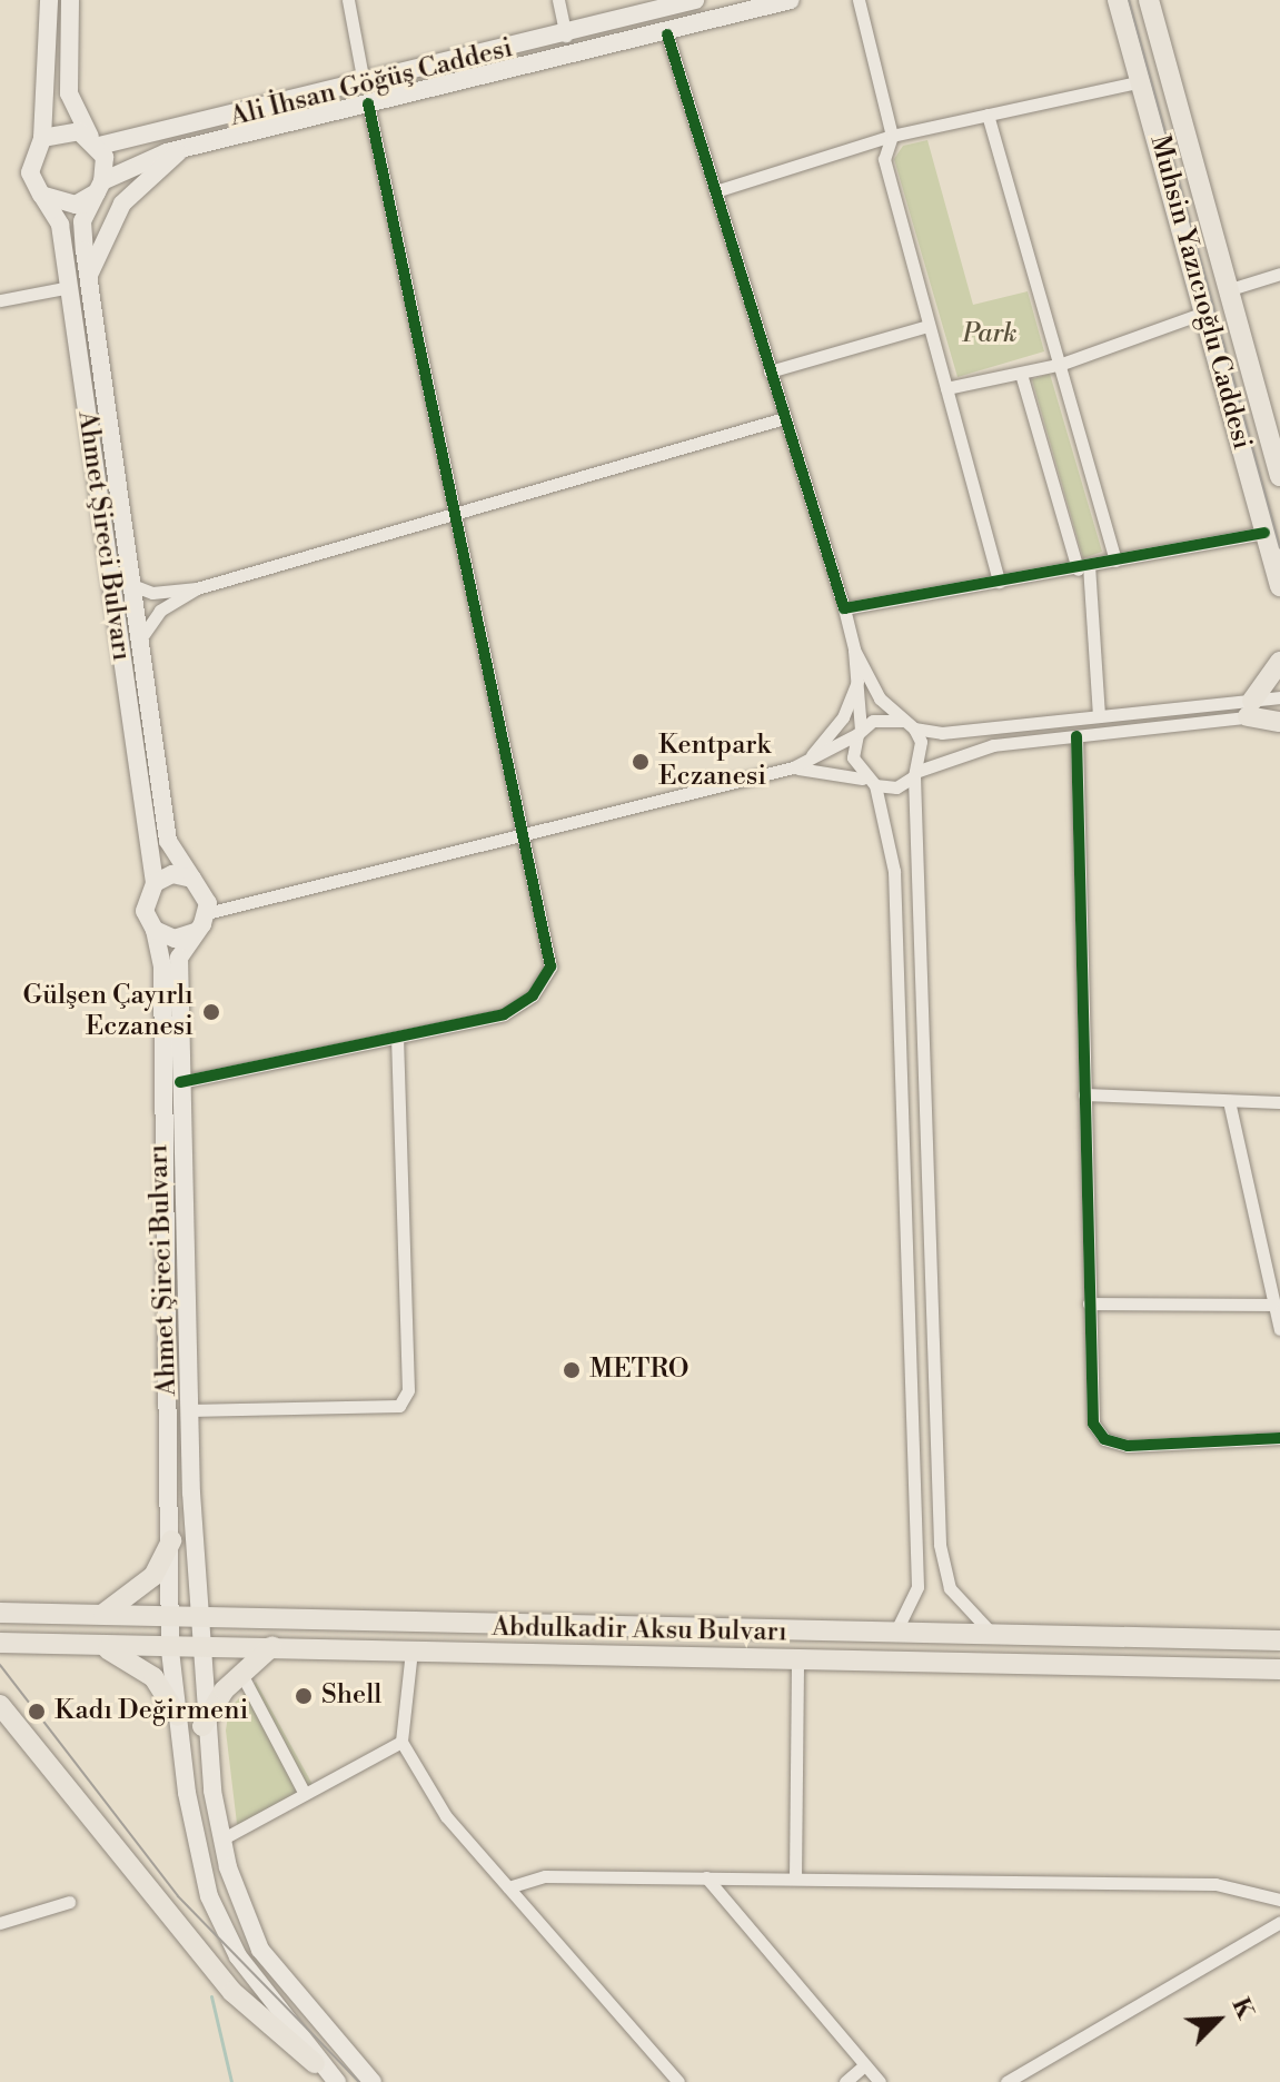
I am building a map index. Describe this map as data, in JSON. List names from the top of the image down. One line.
{"streets":{"main road":["Ali İhsan Göğüş Caddesi","Muhsin Yazıcıoğlu Caddesi","Ahmet Şireci Bulvarı","Abdulkadir Aksu Bulvarı"]},"crossings":[["Ali İhsan Göğüş Caddesi","Ahmet Şireci Bulvarı"],["Ahmet Şireci Bulvarı","Abdulkadir Aksu Bulvarı"]],"parks":["Park"],"places":["Kentpark Eczanesi","Gülşen Çayırlı Eczanesi","METRO","Shell","Kadı Değirmeni"],"north":"top right"}
